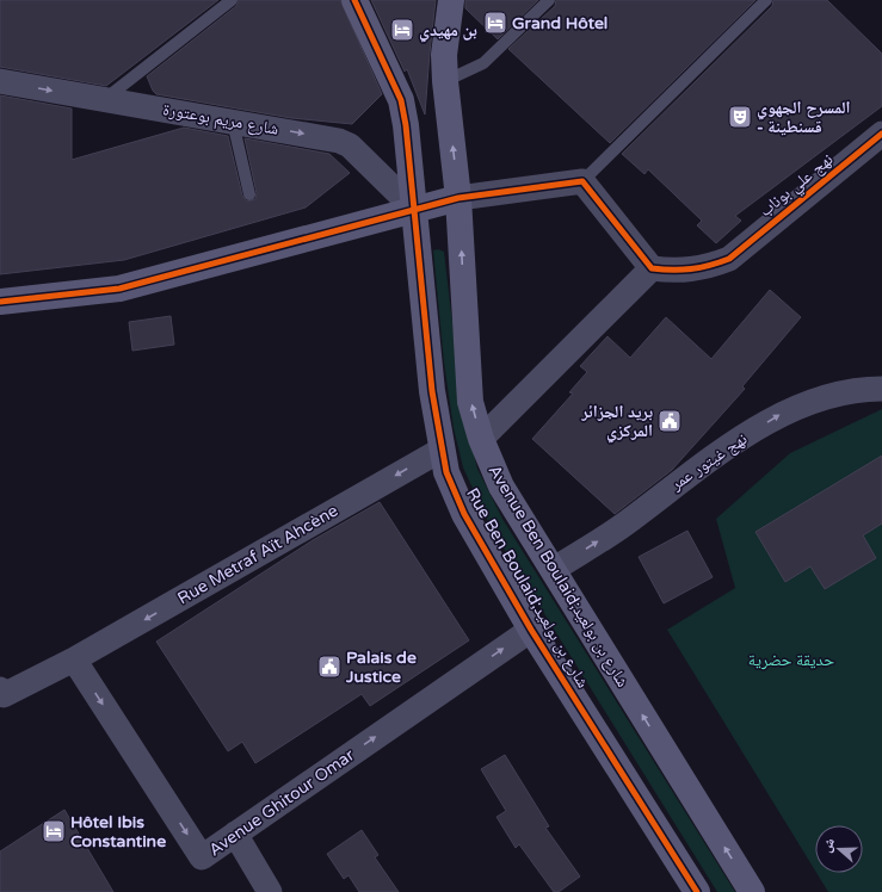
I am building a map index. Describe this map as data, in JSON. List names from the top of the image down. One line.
{"streets":{"street":["شارع مريم بوعتورة","نهج علي بوناب","نهج غيتور عمر","Rue Metraf Aït Ahcène","Avenue Ben Boulaid;شارع بن بولعيد","Rue Ben Boulaid;شارع بن بولعيد","Avenue Ghitour Omar"]},"crossings":[["شارع مريم بوعتورة","Rue Ben Boulaid;شارع بن بولعيد"],["نهج غيتور عمر","Avenue Ben Boulaid;شارع بن بولعيد"],["Rue Metraf Aït Ahcène","Rue Ben Boulaid;شارع بن بولعيد"],["Rue Metraf Aït Ahcène","Avenue Ghitour Omar"],["Rue Ben Boulaid;شارع بن بولعيد","Avenue Ghitour Omar"]],"one_way":["شارع مريم بوعتورة","Rue Metraf Aït Ahcène","Avenue Ben Boulaid;شارع بن بولعيد"],"parks":["حديقة حضرية"],"places":{"hotel":["Grand Hôtel","بن مهيدي","Hôtel Ibis Constantine"],"theatre":["المسرح الجهوي - قسنطينة"],"public building":["بريد الجزائر المركزي","Palais de Justice"]},"north":"left"}
